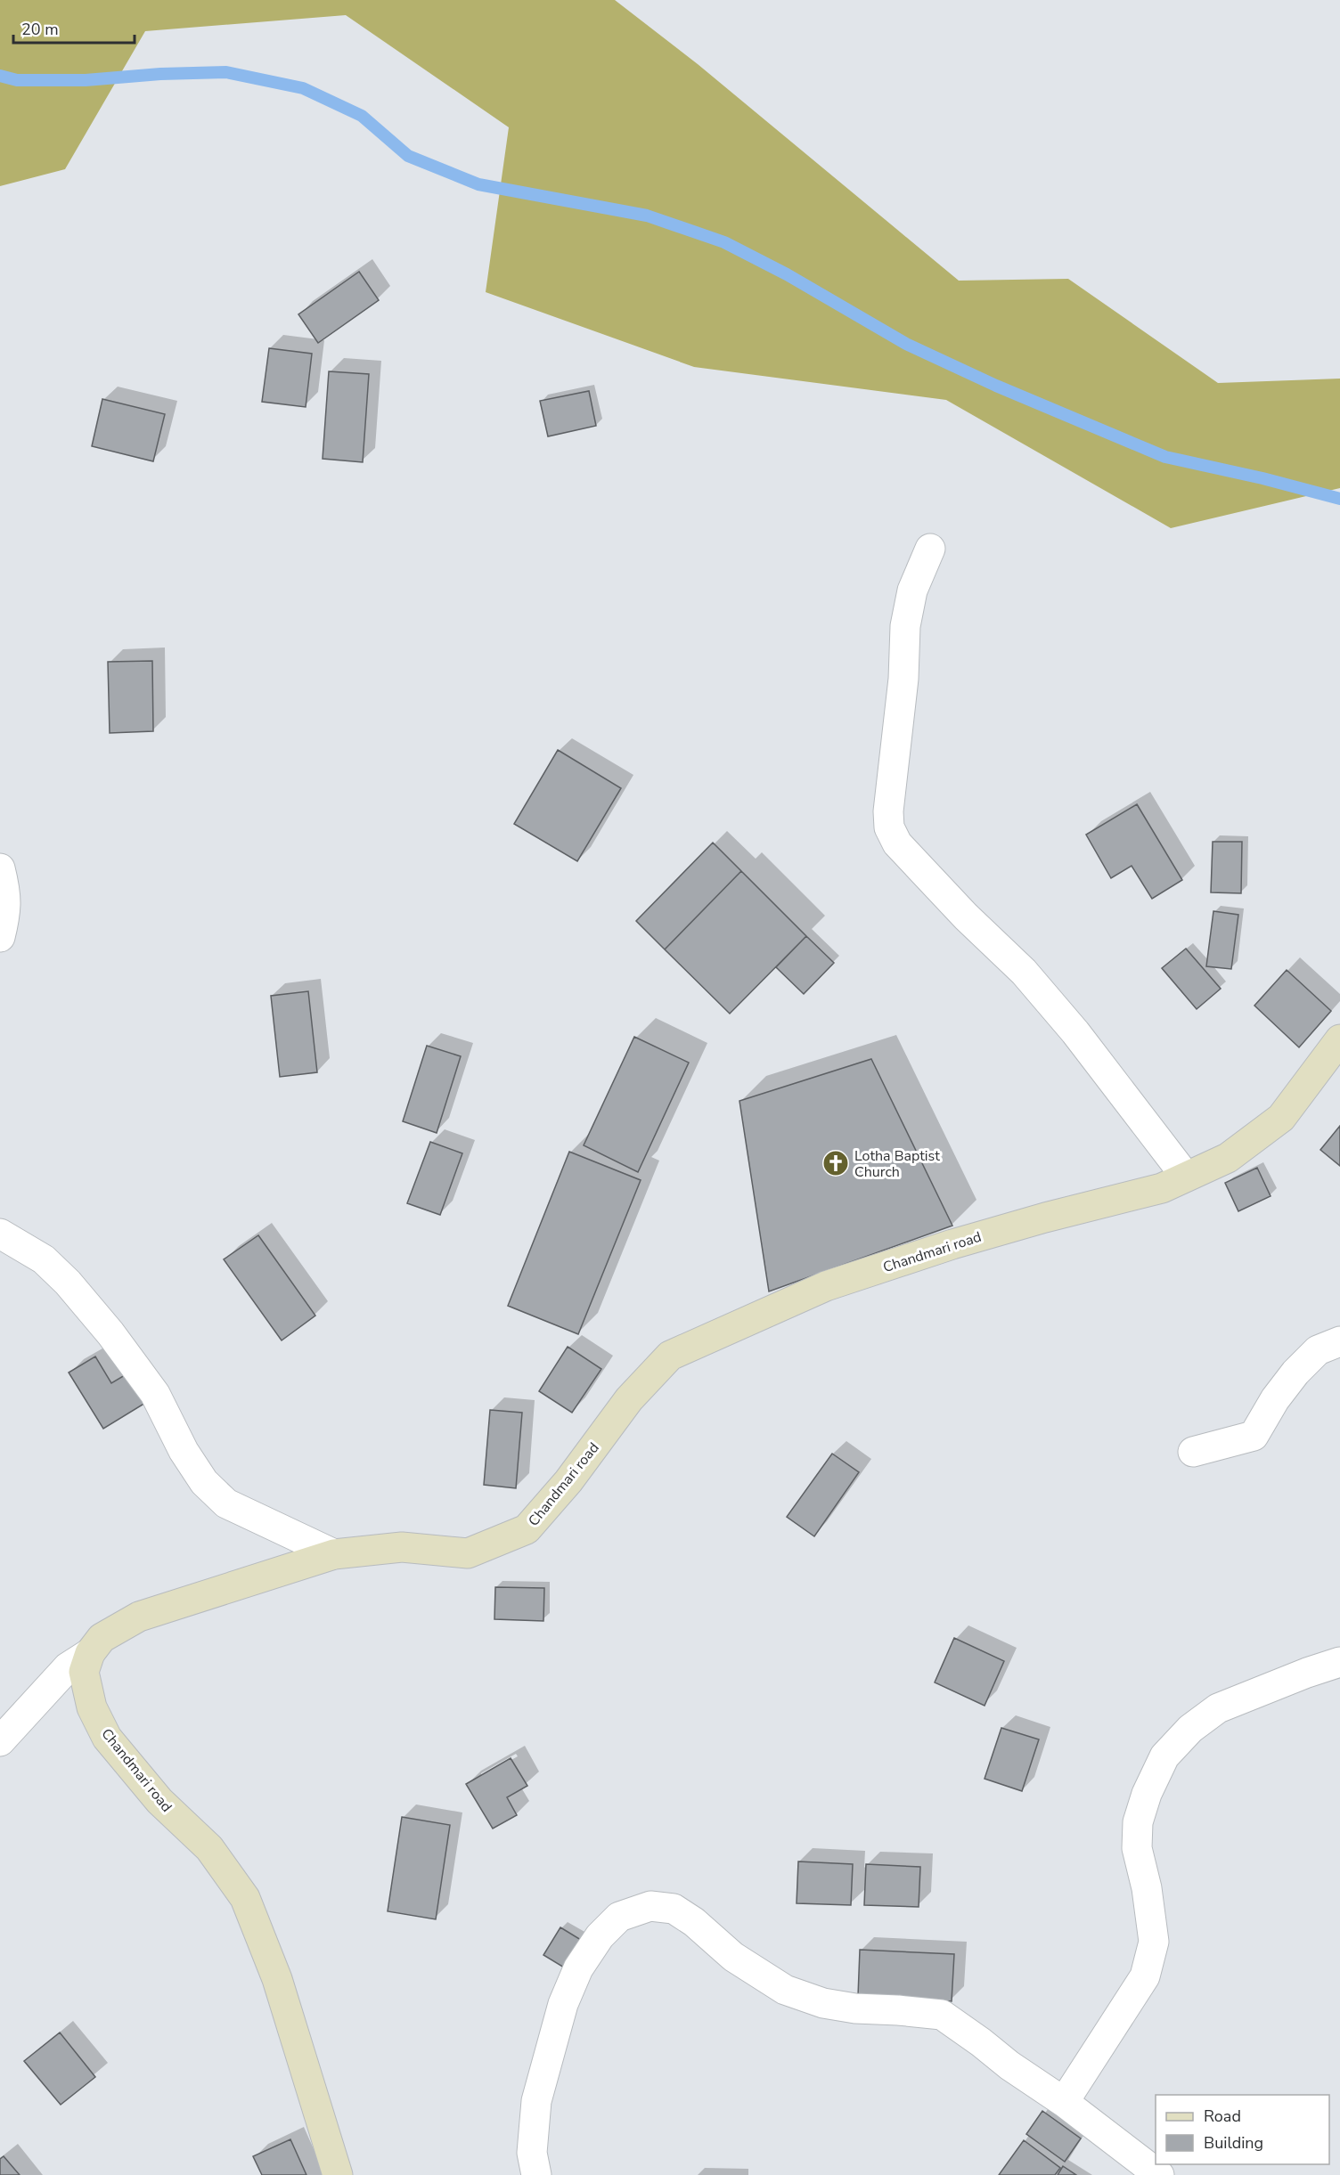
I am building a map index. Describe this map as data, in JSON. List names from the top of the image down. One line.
{"streets":{"main road":["Chandmari road"]},"places":{"church":["Lotha Baptist Church"]},"legend":["Road","Building"],"scale_bar":"20 m"}
